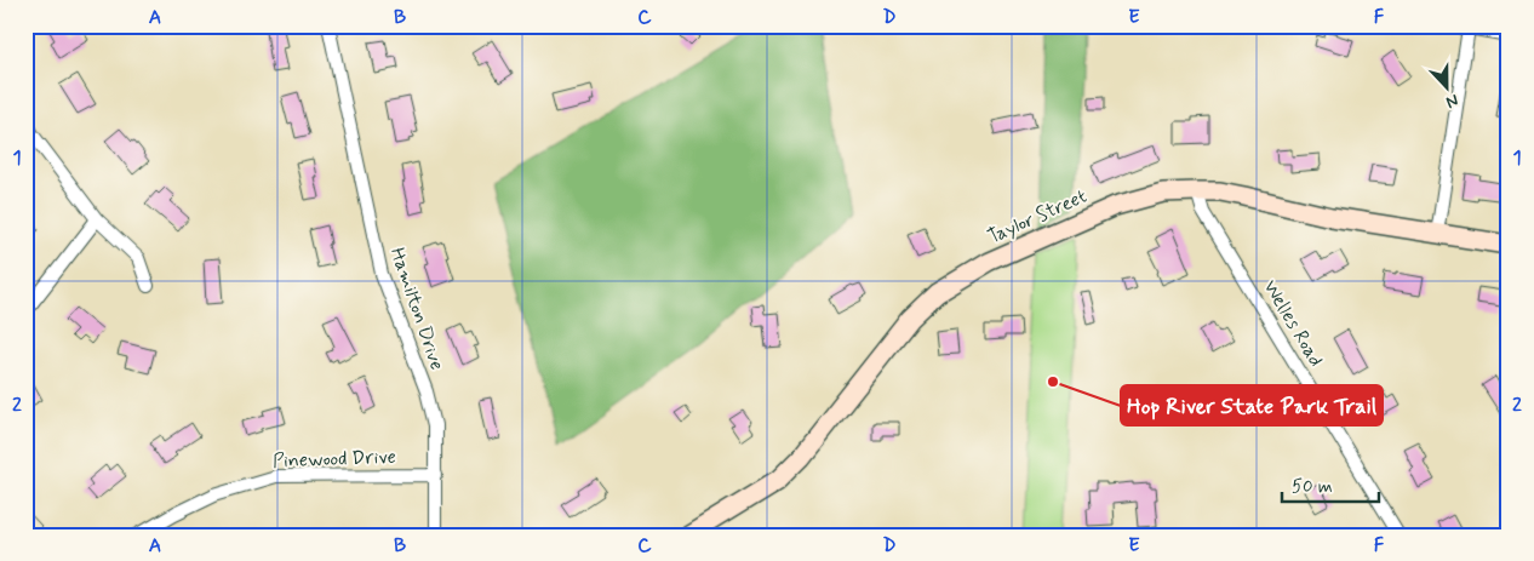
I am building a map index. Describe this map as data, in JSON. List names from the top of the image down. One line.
{"streets":{"street":["Taylor Street","Hamilton Drive","Welles Road","Pinewood Drive"]},"crossings":[["Taylor Street","Welles Road"],["Hamilton Drive","Pinewood Drive"]],"places":["Hop River State Park Trail"],"scale_bar":"50 m","north":"bottom","grid":{"columns":["A","B","C","D","E","F"],"rows":["1","2"]}}
